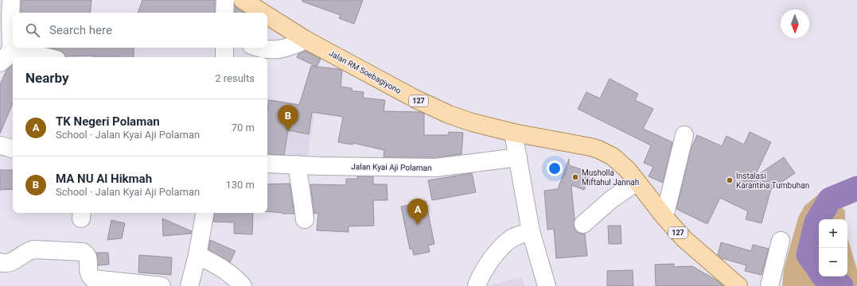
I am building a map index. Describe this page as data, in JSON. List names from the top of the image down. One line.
{"streets":{"main road":["Jalan RM Soebagiyono","127"],"street":["Jalan Kyai Aji Polaman"]},"places":["Musholla Miftahul Jannah","Instalasi Karantina Tumbuhan"],"north":"bottom","page":{"search":"Search here","heading":["Nearby","2 results"],"list":[{"mark":"A","name":"TK Negeri Polaman","note":"School · Jalan Kyai Aji Polaman","value":"70 m"},{"mark":"B","name":"MA NU Al Hikmah","note":"School · Jalan Kyai Aji Polaman","value":"130 m"}],"pins":["B","A"],"map_buttons":["+","−"]}}
